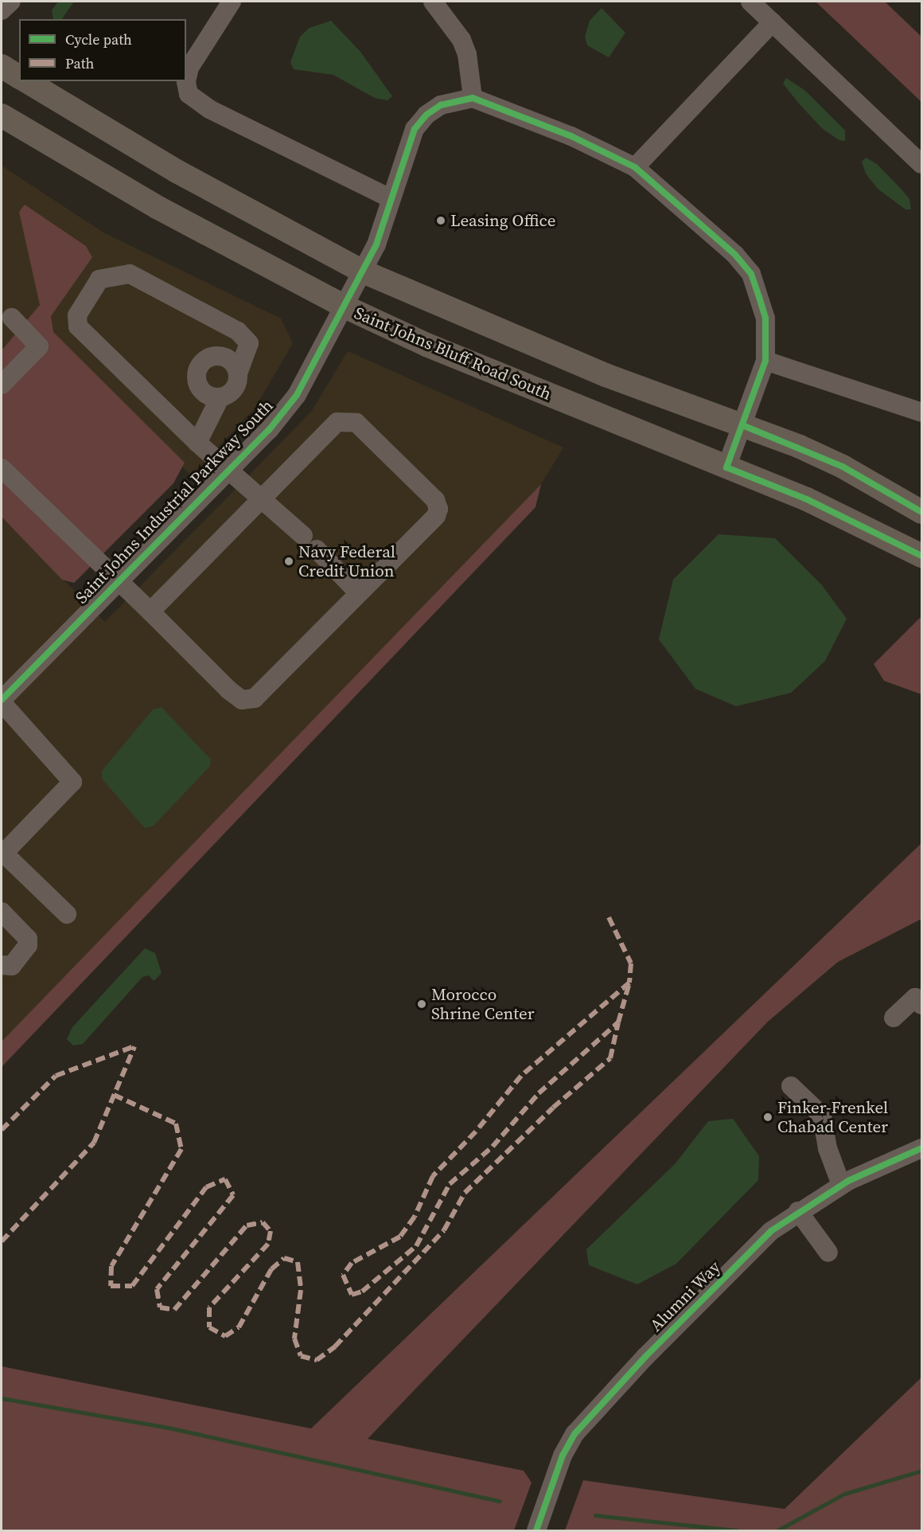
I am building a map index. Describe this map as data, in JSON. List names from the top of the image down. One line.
{"streets":{"main road":["Saint Johns Bluff Road South"],"street":["Saint Johns Industrial Parkway South","Alumni Way"]},"crossings":[["Saint Johns Bluff Road South","Saint Johns Industrial Parkway South"]],"places":["Leasing Office","Navy Federal Credit Union","Morocco Shrine Center","Finker-Frenkel Chabad Center"],"legend":["Cycle path","Path"]}
